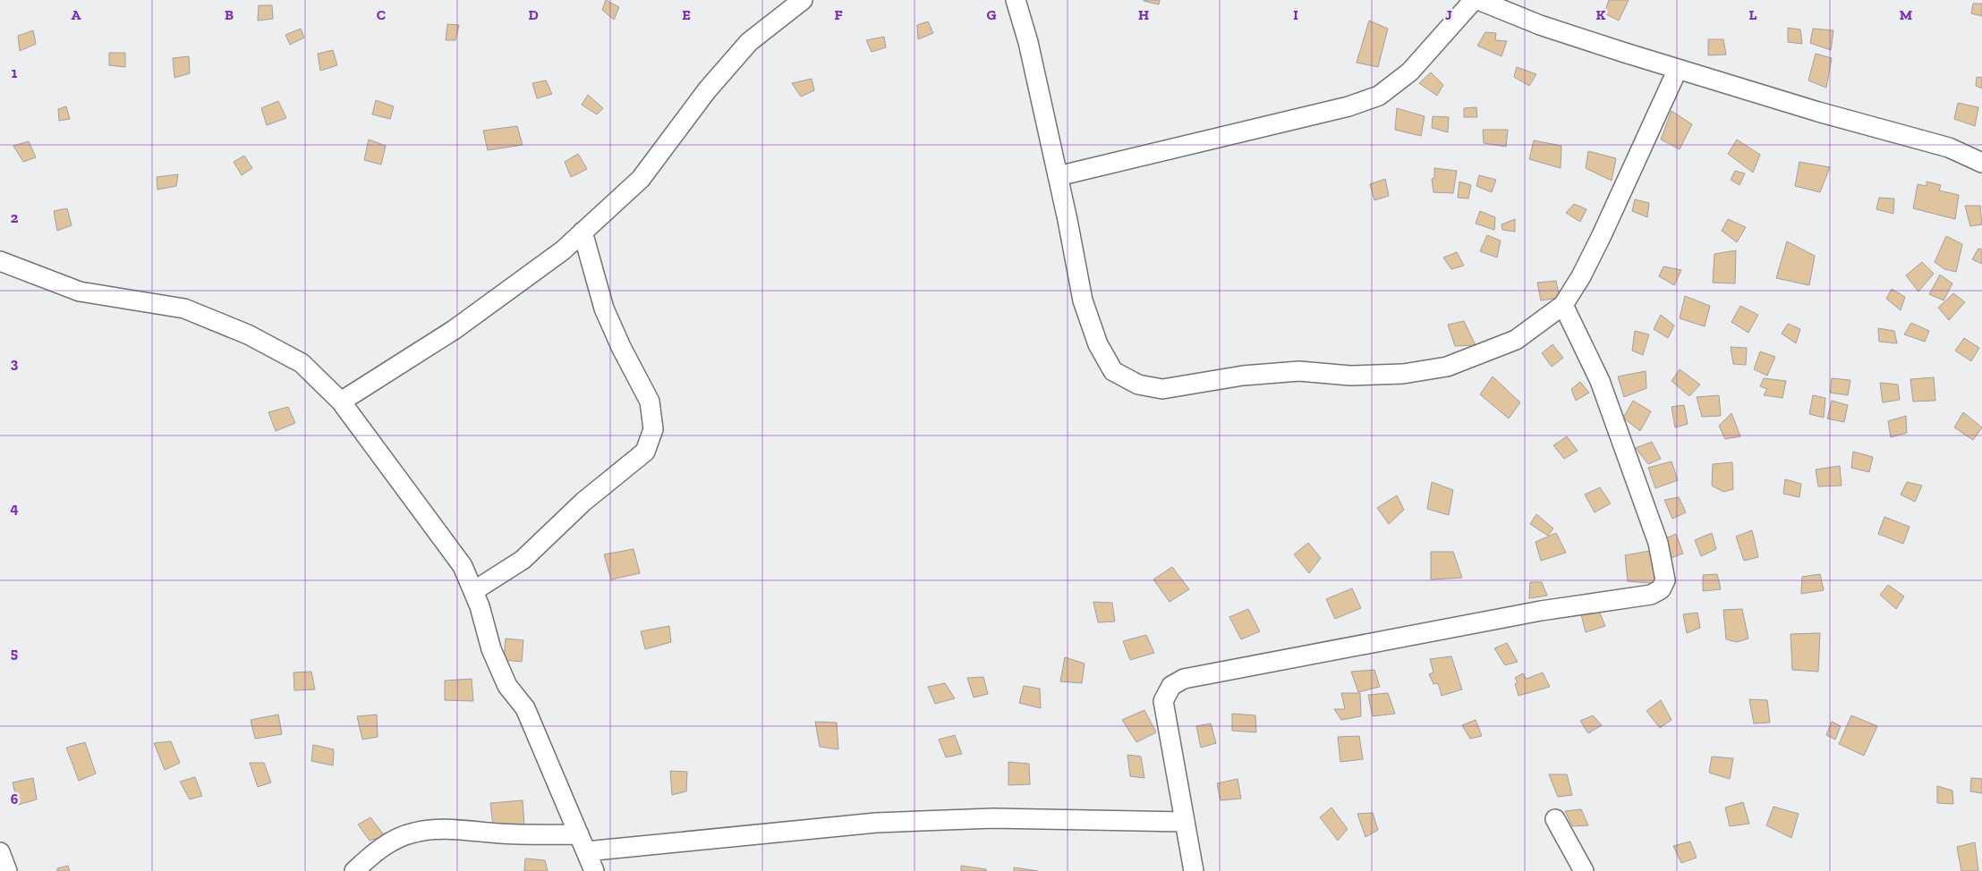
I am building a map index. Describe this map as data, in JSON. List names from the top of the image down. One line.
{"grid":{"columns":["A","B","C","D","E","F","G","H","I","J","K","L","M"],"rows":["1","2","3","4","5","6"]}}
